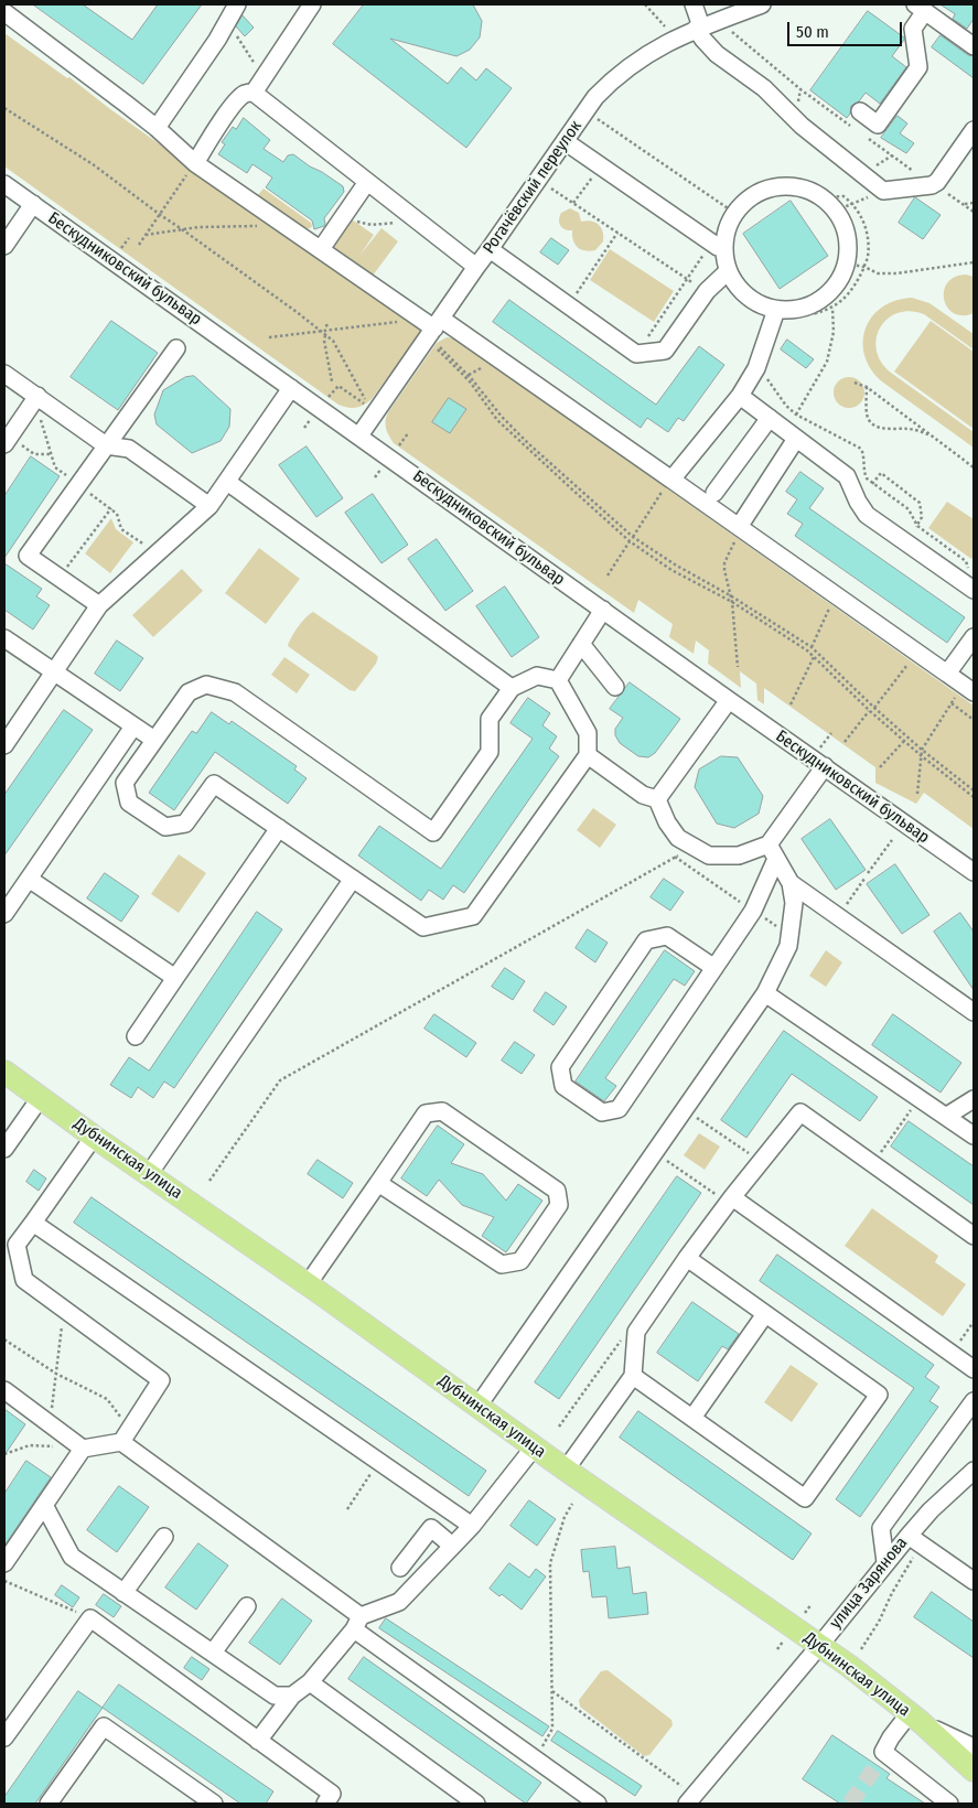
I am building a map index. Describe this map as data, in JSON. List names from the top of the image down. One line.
{"streets":{"main road":["Дубнинская улица"],"street":["Рогачёвский переулок","Бескудниковский бульвар","улица Зарянова"]},"crossings":[["Рогачёвский переулок","Бескудниковский бульвар"],["Дубнинская улица","улица Зарянова"]],"scale_bar":"50 m"}
